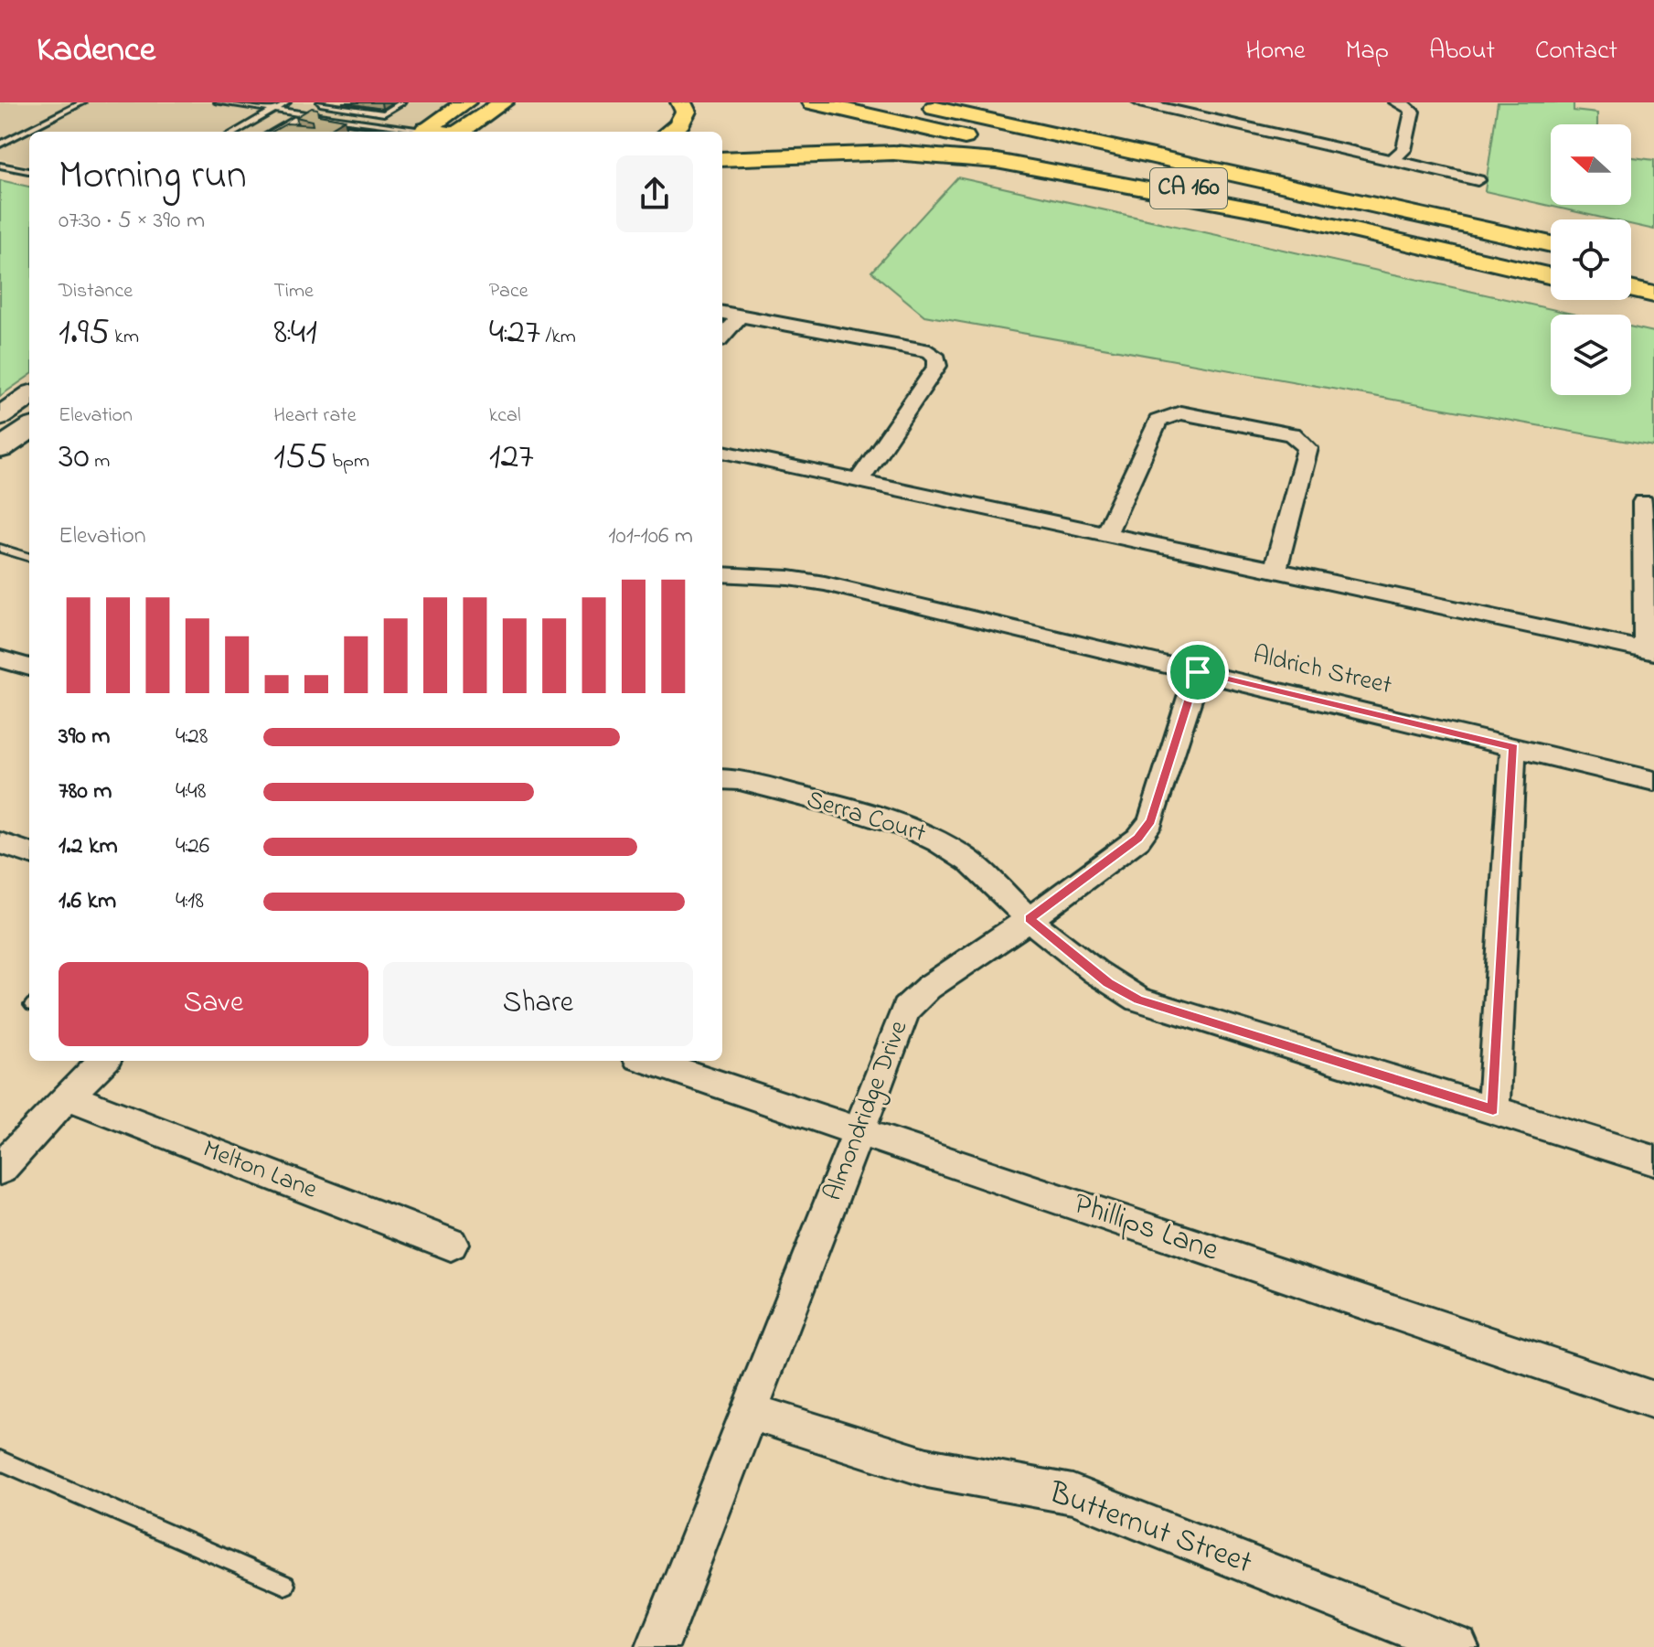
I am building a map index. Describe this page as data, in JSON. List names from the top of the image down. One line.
{"streets":{"main road":["CA 160"],"street":["Aldrich Street","Serra Court","Almondridge Drive","Melton Lane","Phillips Lane","Butternut Street"]},"crossings":[["Aldrich Street","Almondridge Drive"],["Serra Court","Almondridge Drive"],["Almondridge Drive","Phillips Lane"],["Almondridge Drive","Butternut Street"]],"north":"left","page":{"header":"Kadence","nav":["Home","Map","About","Contact"],"heading":["Morning run","07:30 · 5 × 390 m"],"stats":[["Distance","1.95 km"],["Time","8:41"],["Pace","4:27 /km"],["Elevation","30 m"],["Heart rate","155 bpm"],["kcal","127"]],"chart":["Elevation","101–106 m"],"list":[{"name":"390 m","note":"4:28"},{"name":"780 m","note":"4:48"},{"name":"1.2 km","note":"4:26"},{"name":"1.6 km","note":"4:18"}],"buttons":["Save","Share"]}}
